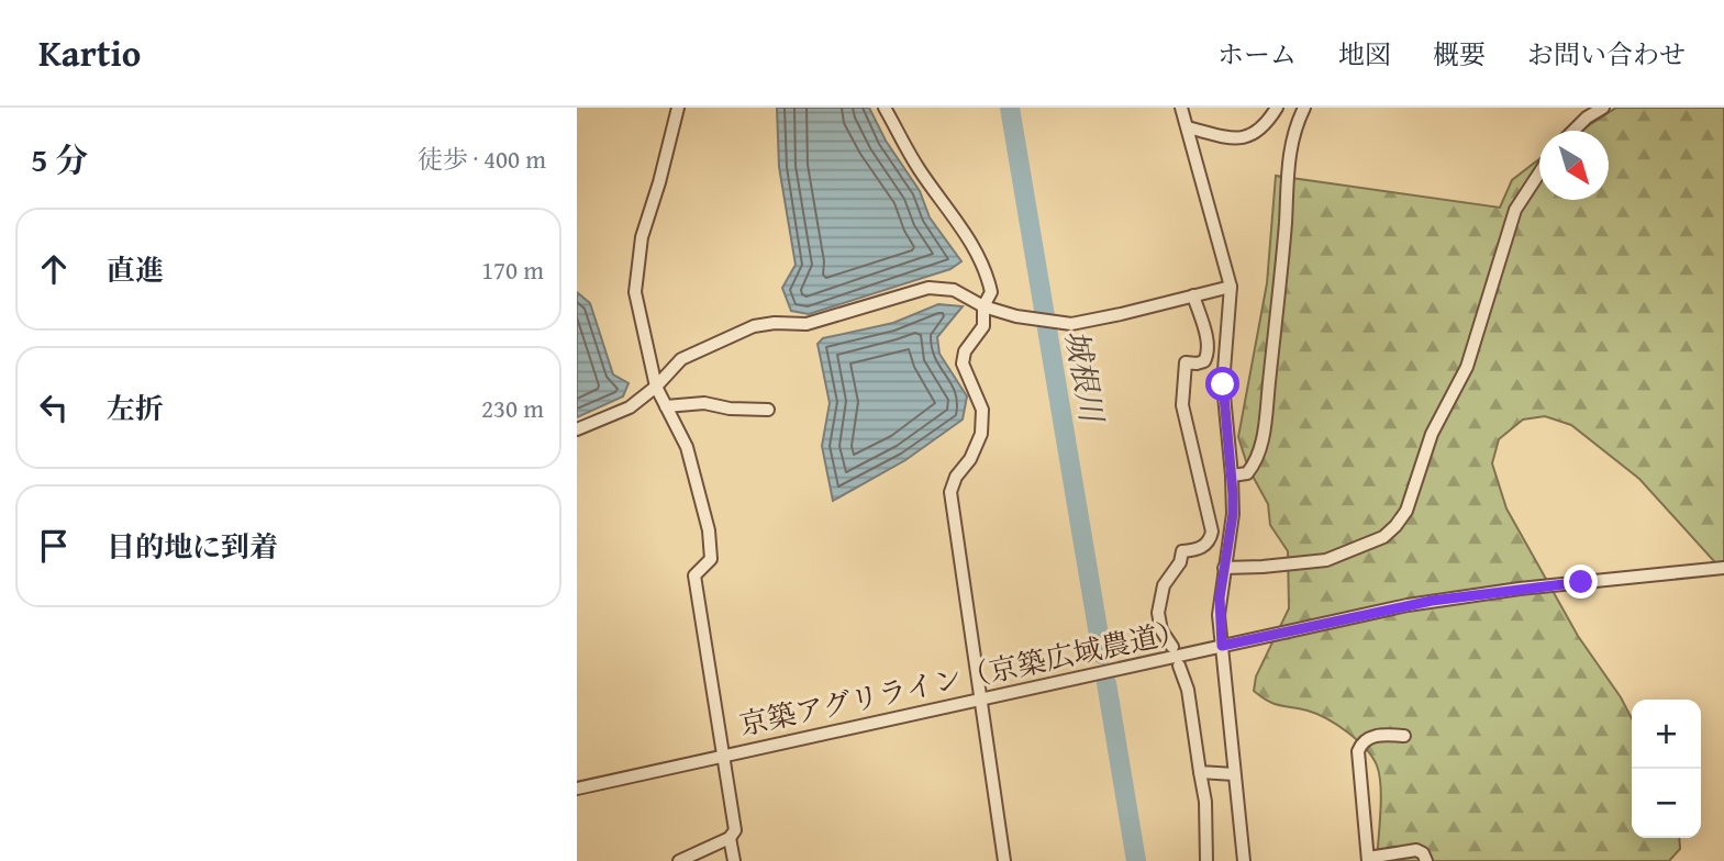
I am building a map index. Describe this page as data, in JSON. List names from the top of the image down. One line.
{"streets":{"street":["京築アグリライン（京築広域農道）"]},"water":["城根川"],"north":"bottom right","page":{"header":"Kartio","nav":["ホーム","地図","概要","お問い合わせ"],"heading":["5 分","徒歩 · 400 m"],"list":[["直進","170 m"],["左折","230 m"],"目的地に到着"],"map_buttons":["+","−"]}}
